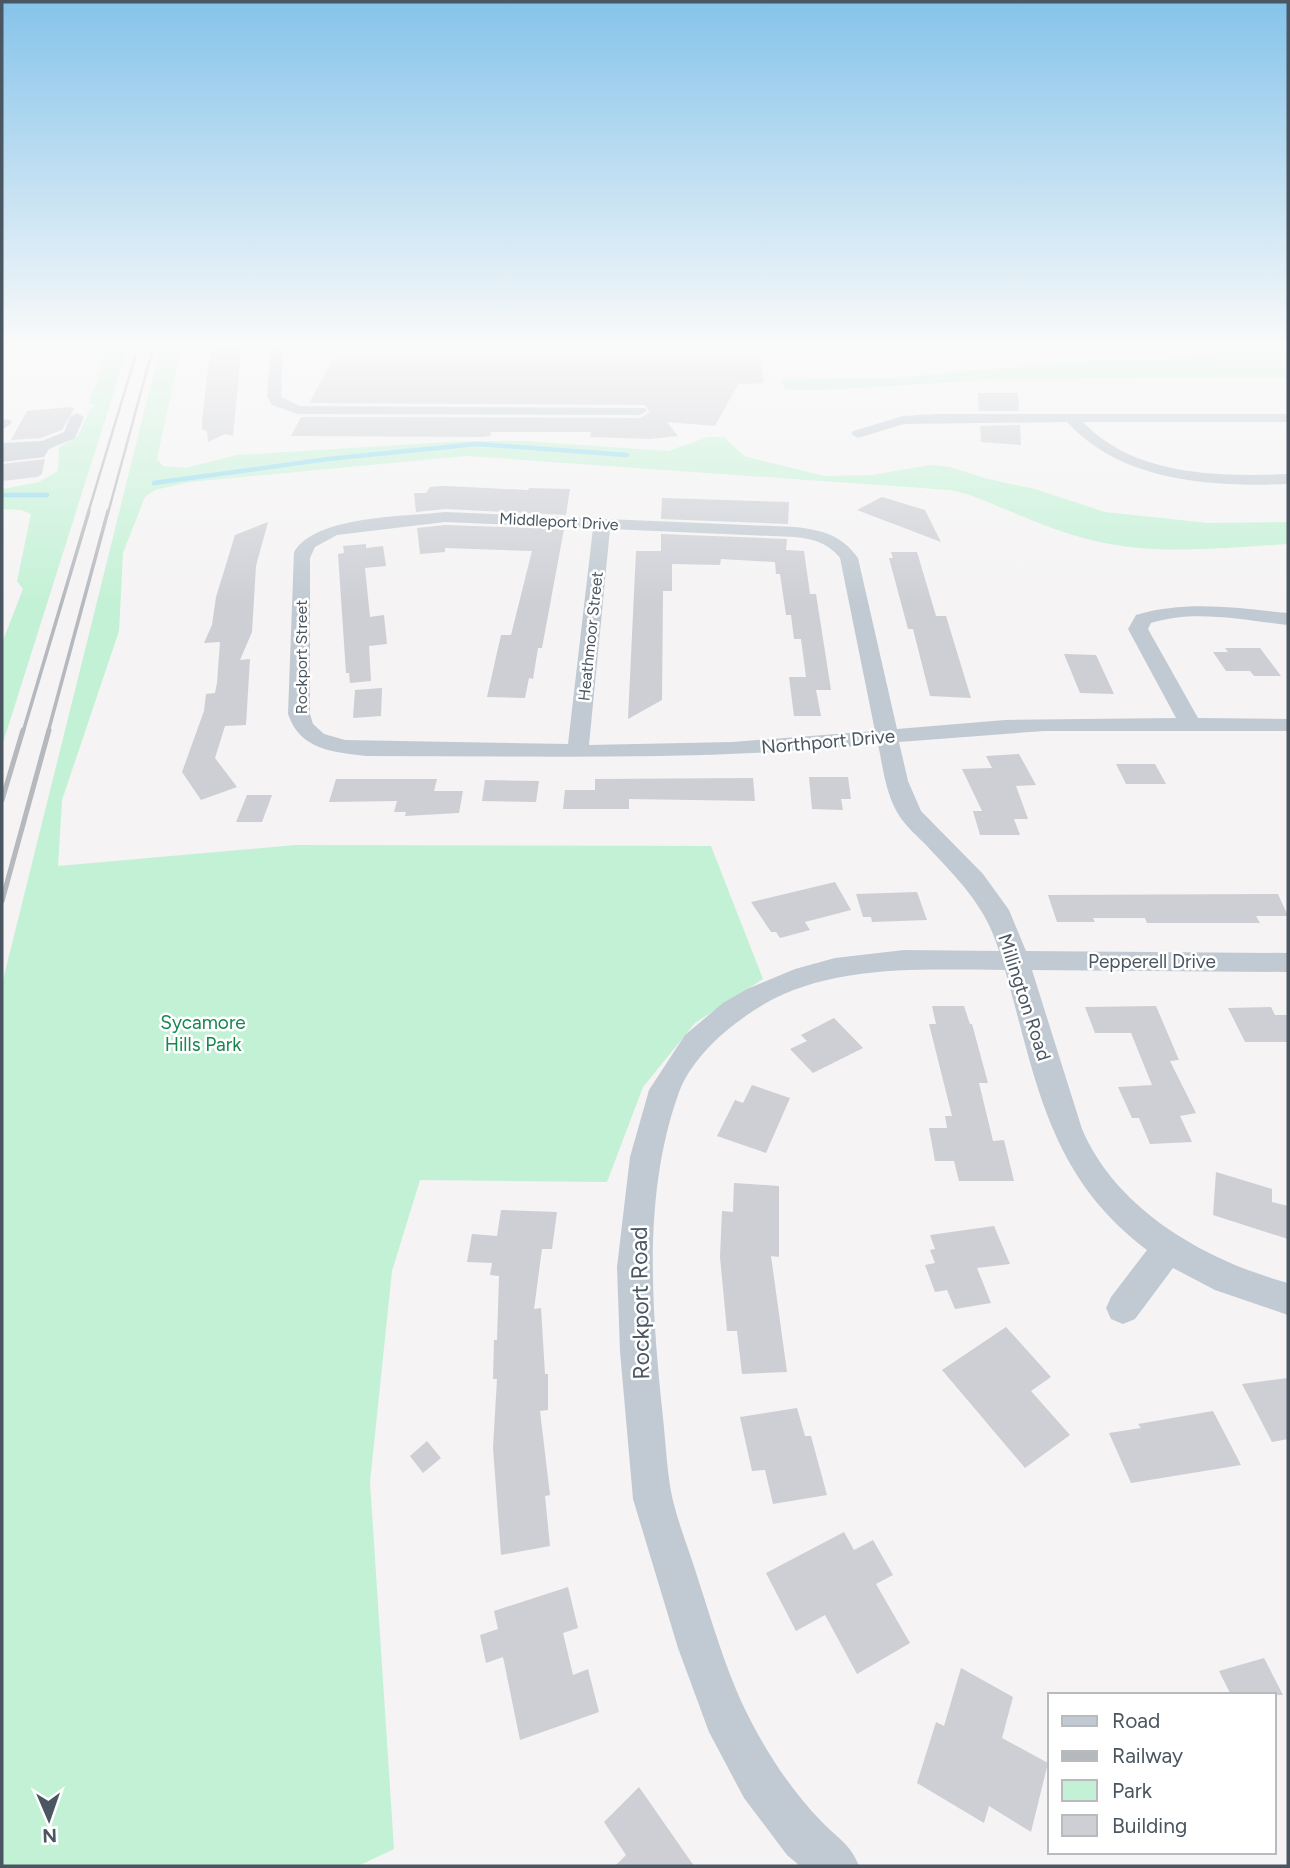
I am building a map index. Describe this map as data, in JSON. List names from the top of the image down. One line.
{"streets":{"street":["Middleport Drive","Heathmoor Street","Rockport Street","Northport Drive","Pepperell Drive","Millington Road","Rockport Road"]},"crossings":[["Middleport Drive","Heathmoor Street"],["Middleport Drive","Rockport Street"],["Middleport Drive","Millington Road"],["Heathmoor Street","Northport Drive"],["Rockport Street","Northport Drive"],["Northport Drive","Millington Road"],["Pepperell Drive","Millington Road"],["Pepperell Drive","Rockport Road"],["Millington Road","Rockport Road"]],"parks":["Sycamore Hills Park"],"legend":["Road","Railway","Park","Building"],"north":"bottom"}
